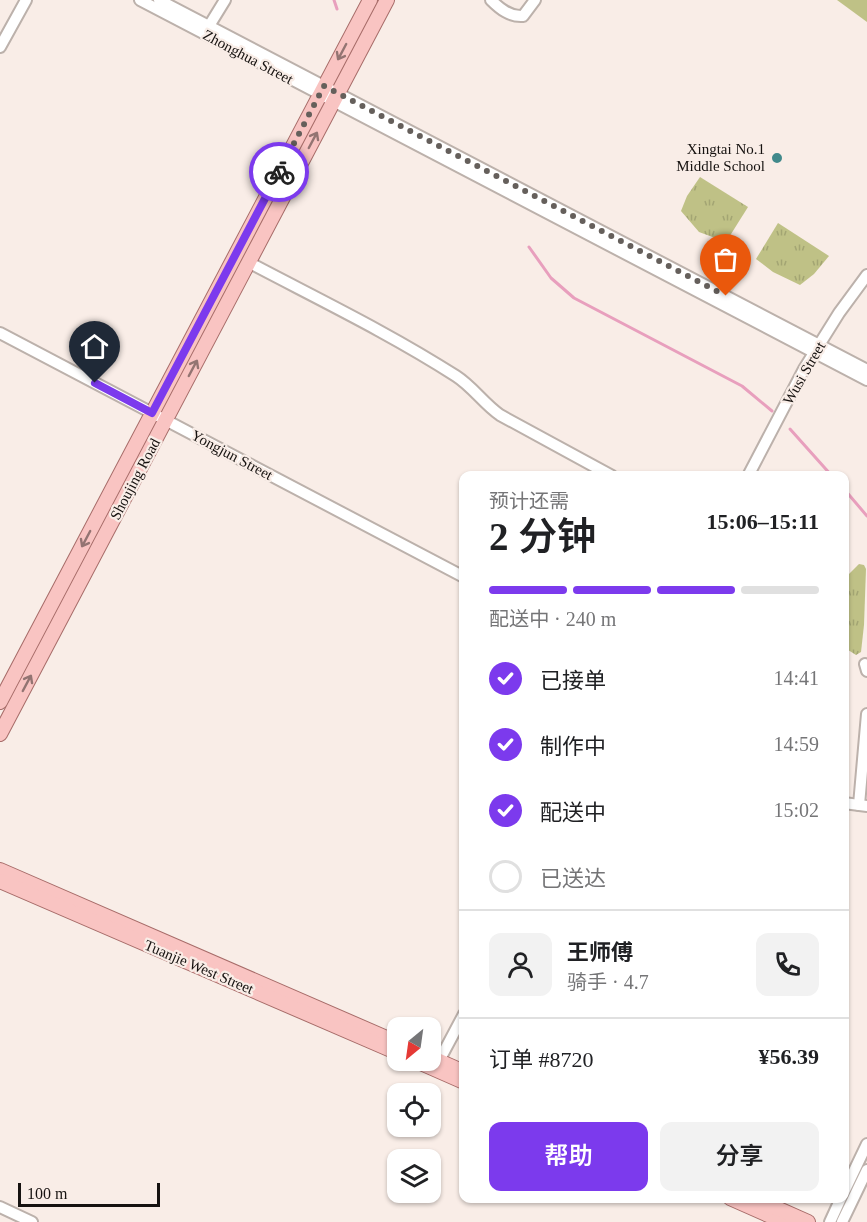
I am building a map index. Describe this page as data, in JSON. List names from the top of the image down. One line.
{"streets":{"main road":["Shoujing Road","Tuanjie West Street"],"street":["Zhonghua Street","Wusi Street","Yongjun Street"]},"crossings":[["Zhonghua Street","Wusi Street"],["Zhonghua Street","Shoujing Road"],["Yongjun Street","Shoujing Road"]],"places":["Xingtai No.1 Middle School"],"scale_bar":"100 m","north":"bottom left","page":{"heading":["2 分钟","预计还需","15:06–15:11"],"panel":["王师傅","骑手 · 4.7","订单 #8720","¥56.39"],"bar":"配送中 · 240 m","list":[["已接单","14:41"],["制作中","14:59"],["配送中","15:02"],"已送达"],"buttons":["帮助","分享"],"scale":"100 m"}}
